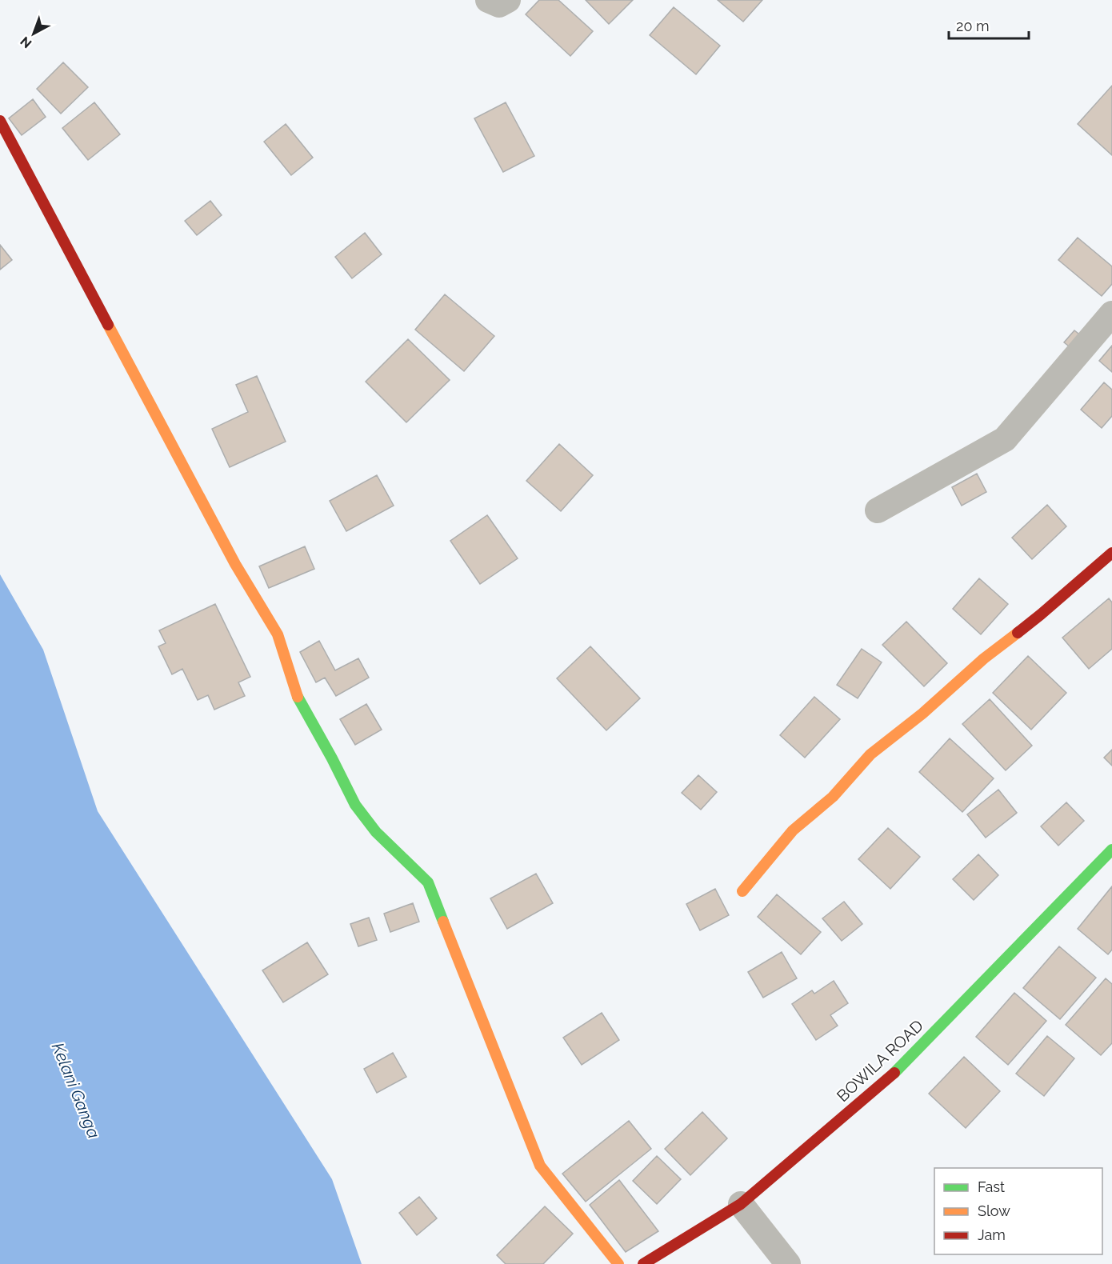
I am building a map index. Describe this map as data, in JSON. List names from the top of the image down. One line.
{"streets":{"street":["BOWILA ROAD"]},"water":["Kelani Ganga"],"legend":["Fast","Slow","Jam"],"scale_bar":"20 m","north":"bottom left"}
